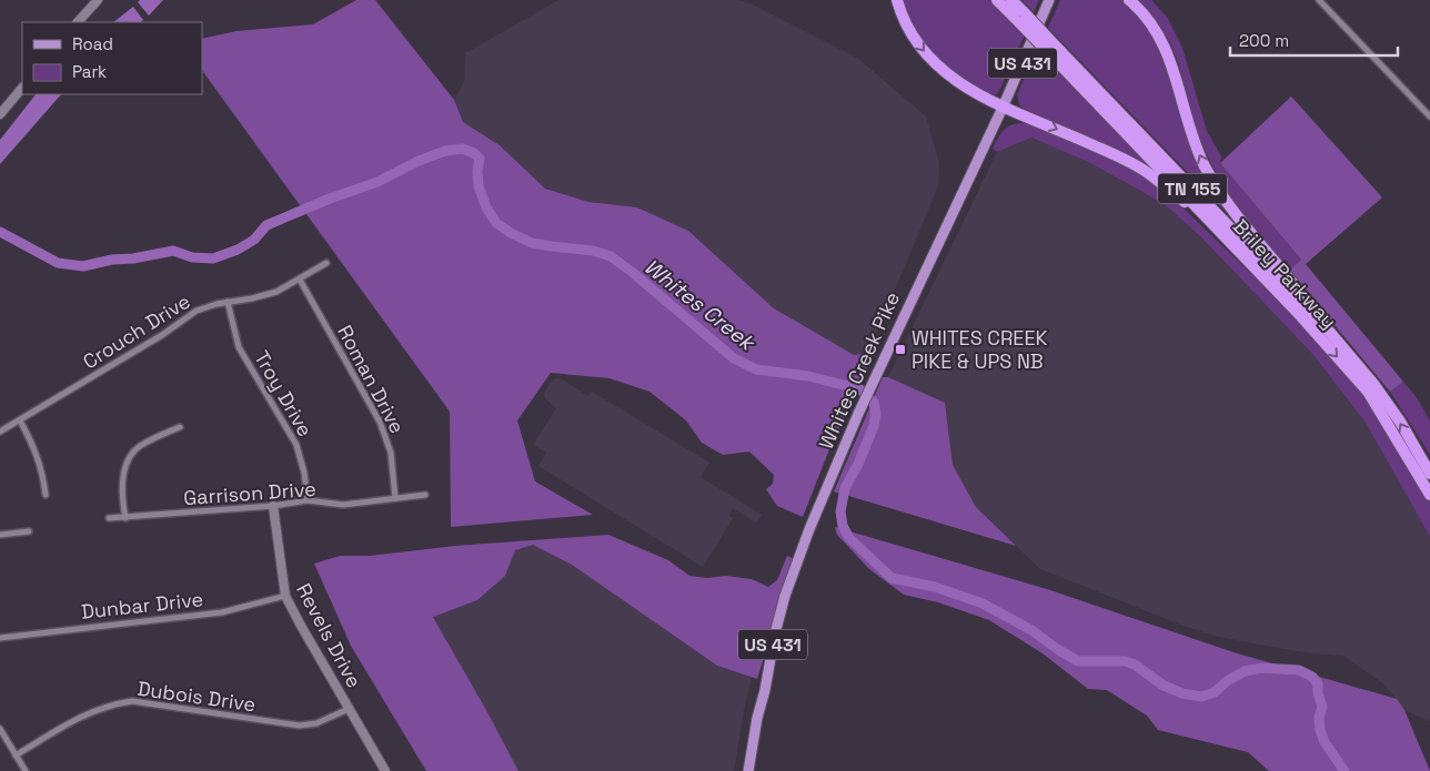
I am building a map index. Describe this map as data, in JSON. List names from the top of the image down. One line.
{"streets":{"highway":["TN 155","Briley Parkway"],"main road":["US 431","Whites Creek Pike"],"street":["Crouch Drive","Roman Drive","Troy Drive","Garrison Drive","Dunbar Drive","Revels Drive","Dubois Drive"]},"crossings":[["Crouch Drive","Roman Drive"],["Crouch Drive","Troy Drive"],["Roman Drive","Garrison Drive"],["Troy Drive","Garrison Drive"],["Garrison Drive","Revels Drive"],["Dunbar Drive","Revels Drive"],["Revels Drive","Dubois Drive"]],"water":["Whites Creek"],"places":{"transit":["WHITES CREEK PIKE & UPS NB"]},"legend":["Road","Park"],"scale_bar":"200 m"}
